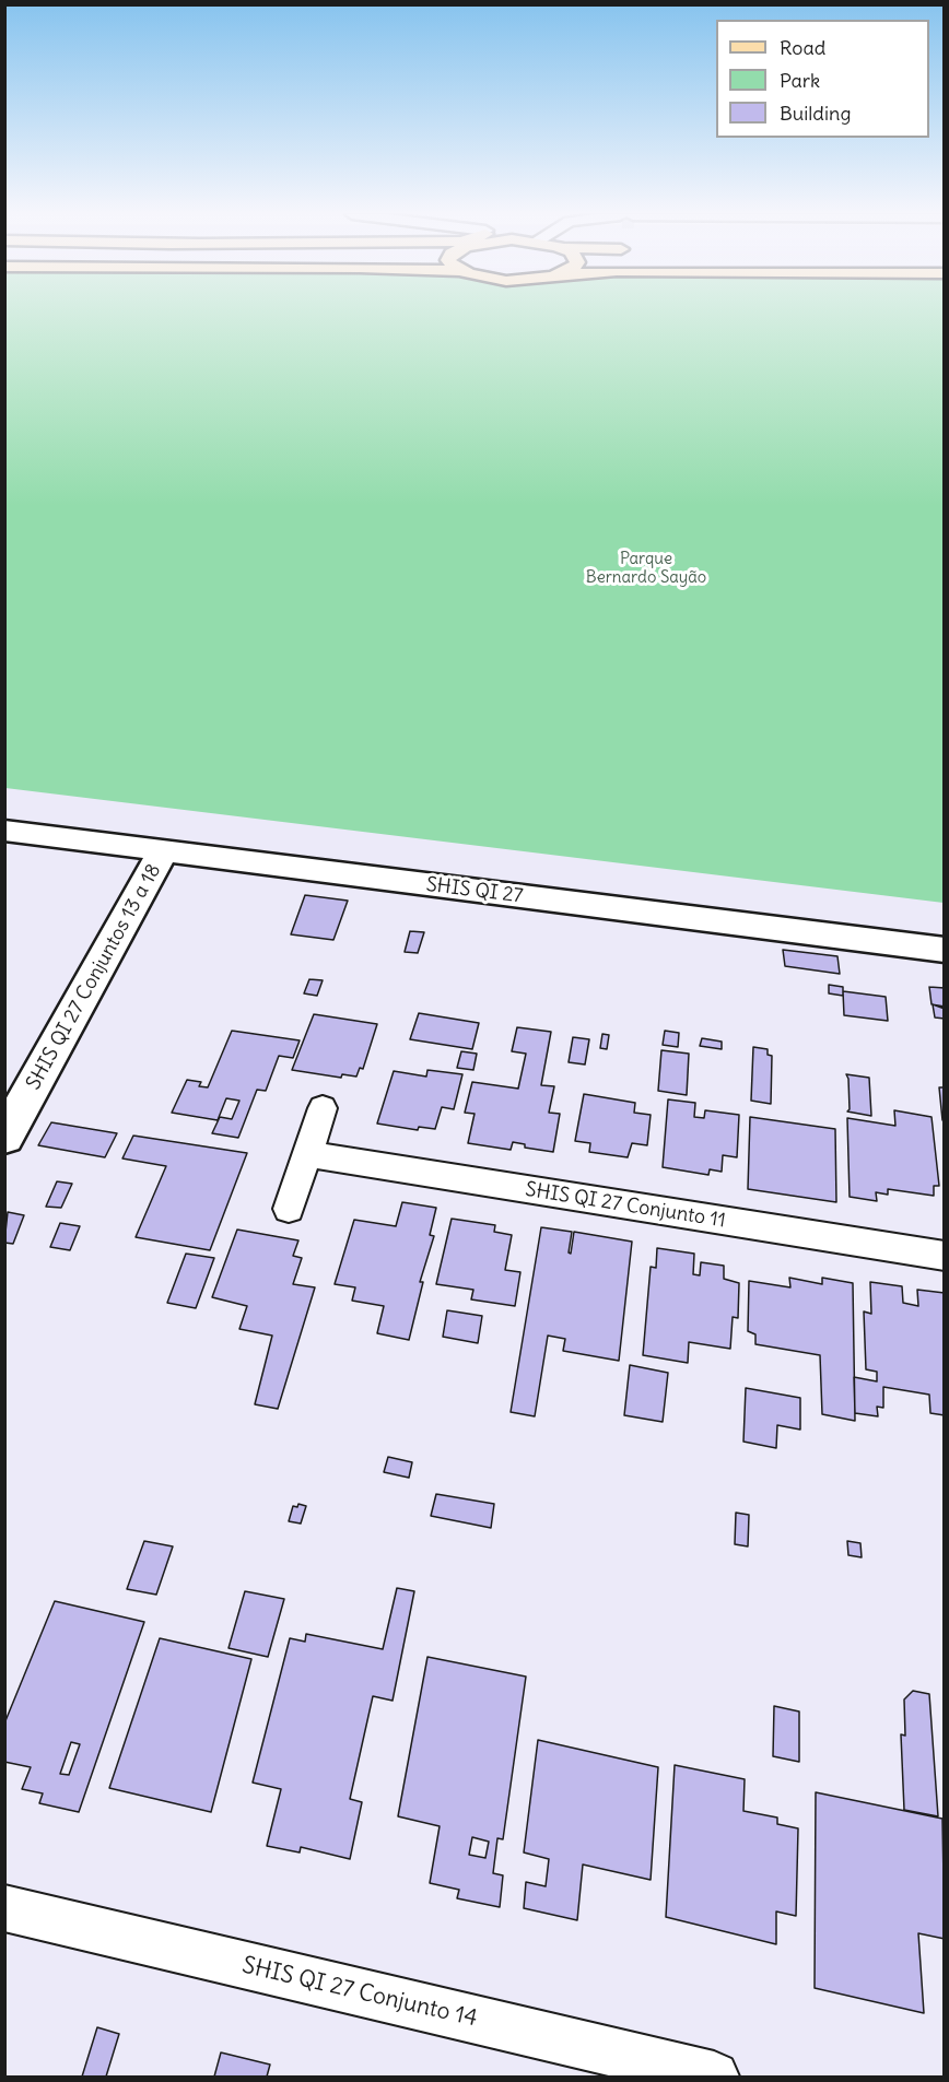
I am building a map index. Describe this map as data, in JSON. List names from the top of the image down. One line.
{"streets":{"street":["SHIS QI 27","SHIS QI 27 Conjuntos 13 a 18","SHIS QI 27 Conjunto 11","SHIS QI 27 Conjunto 14"]},"crossings":[["SHIS QI 27","SHIS QI 27 Conjuntos 13 a 18"]],"parks":["Parque Bernardo Sayão"],"legend":["Road","Park","Building"]}
